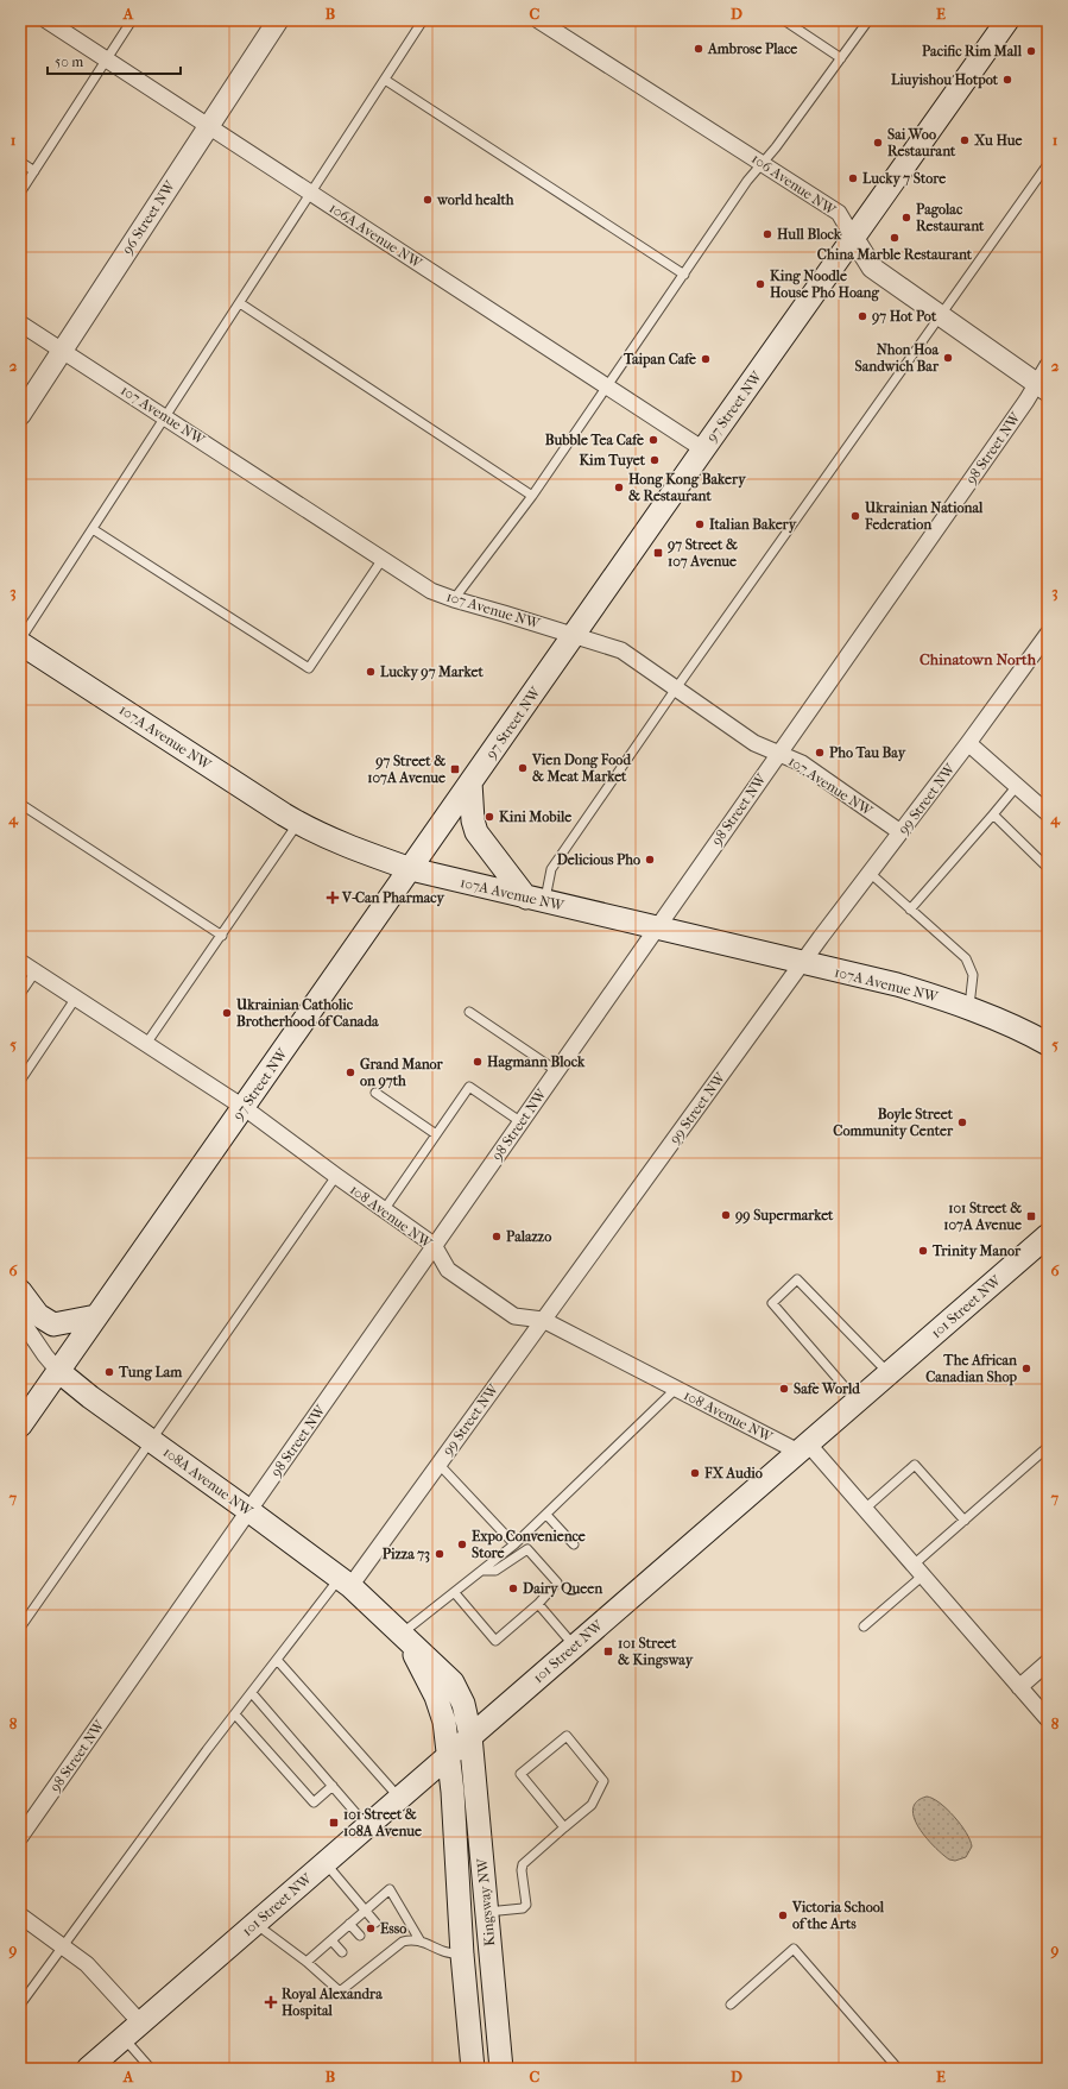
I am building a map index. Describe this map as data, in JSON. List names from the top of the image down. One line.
{"streets":{"main road":["97 Street NW","107A Avenue NW","101 Street NW","108A Avenue NW","Kingsway NW"],"street":["106 Avenue NW","96 Street NW","106A Avenue NW","107 Avenue NW","98 Street NW","99 Street NW","108 Avenue NW"]},"crossings":[["106 Avenue NW","97 Street NW"],["106 Avenue NW","98 Street NW"],["96 Street NW","106A Avenue NW"],["96 Street NW","107 Avenue NW"],["106A Avenue NW","97 Street NW"],["97 Street NW","107 Avenue NW"],["97 Street NW","107A Avenue NW"],["97 Street NW","108 Avenue NW"],["97 Street NW","108A Avenue NW"],["107 Avenue NW","98 Street NW"],["107 Avenue NW","99 Street NW"],["98 Street NW","107A Avenue NW"],["98 Street NW","108 Avenue NW"],["98 Street NW","108A Avenue NW"],["107A Avenue NW","99 Street NW"],["99 Street NW","108 Avenue NW"],["99 Street NW","108A Avenue NW"],["108 Avenue NW","101 Street NW"],["101 Street NW","108A Avenue NW"],["101 Street NW","Kingsway NW"],["108A Avenue NW","Kingsway NW"]],"districts":["Chinatown North"],"places":{"other":["Ambrose Place","Pacific Rim Mall","Liuyishou Hotpot","Xu Hue","Sai Woo Restaurant","Lucky 7 Store","world health","Pagolac Restaurant","Hull Block","China Marble Restaurant","King Noodle House Pho Hoang","97 Hot Pot","Nhon Hoa Sandwich Bar","Taipan Cafe","Bubble Tea Cafe","Kim Tuyet","Hong Kong Bakery & Restaurant","Ukrainian National Federation","Italian Bakery","Lucky 97 Market","Pho Tau Bay","Vien Dong Food & Meat Market","Kini Mobile","Delicious Pho","Ukrainian Catholic Brotherhood of Canada","Hagmann Block","Grand Manor on 97th","Boyle Street Community Center","99 Supermarket","Palazzo","Trinity Manor","The African Canadian Shop","Tung Lam","Safe World","FX Audio","Expo Convenience Store","Pizza 73","Dairy Queen","Victoria School of the Arts","Esso"],"transit":["97 Street & 107 Avenue","97 Street & 107A Avenue","101 Street & 107A Avenue","101 Street & Kingsway","101 Street & 108A Avenue"],"health":["V-Can Pharmacy","Royal Alexandra Hospital"]},"scale_bar":"50 m","grid":{"columns":["A","B","C","D","E"],"rows":["1","2","3","4","5","6","7","8","9"]}}
